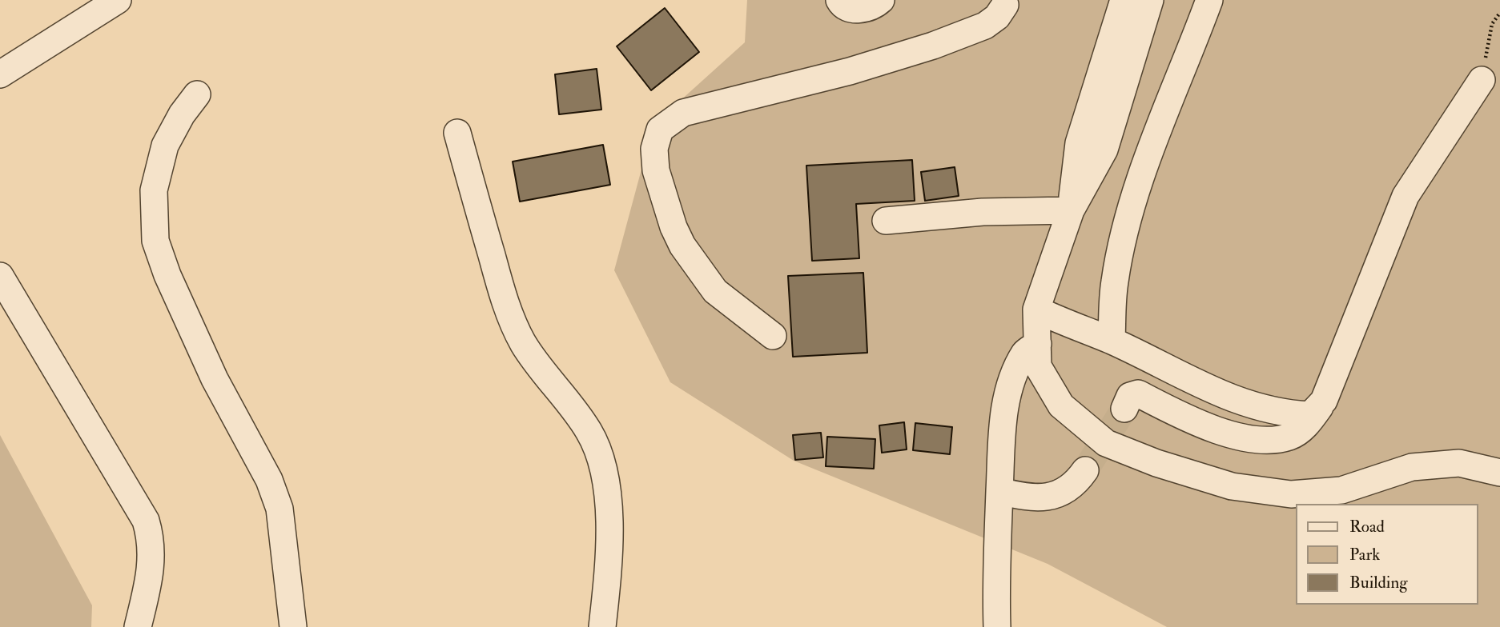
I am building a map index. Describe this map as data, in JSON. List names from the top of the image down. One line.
{"legend":["Road","Park","Building"]}
